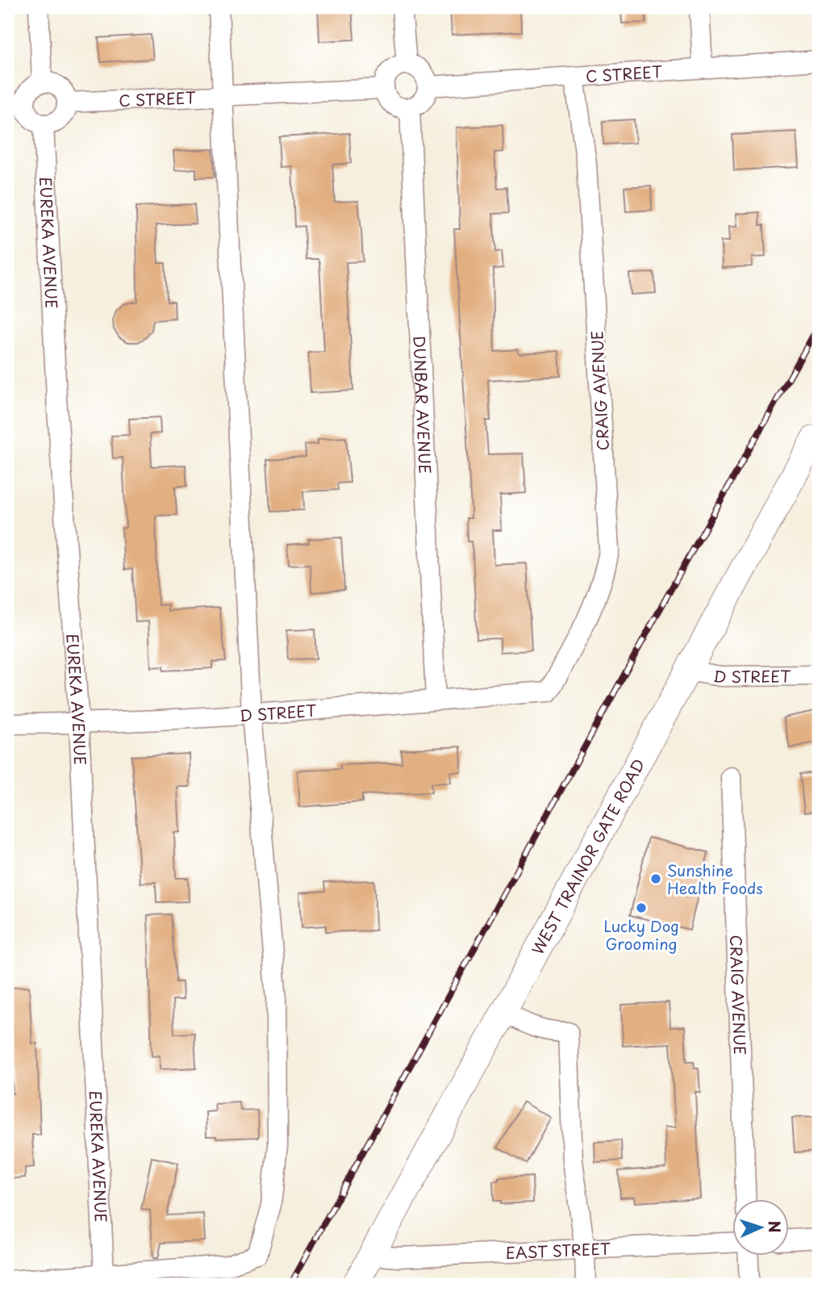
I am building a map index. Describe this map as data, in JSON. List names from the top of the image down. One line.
{"streets":{"main road":["WEST TRAINOR GATE ROAD"],"street":["C STREET","EUREKA AVENUE","CRAIG AVENUE","DUNBAR AVENUE","D STREET","EAST STREET"]},"crossings":[["C STREET","EUREKA AVENUE"],["C STREET","CRAIG AVENUE"],["C STREET","DUNBAR AVENUE"],["EUREKA AVENUE","D STREET"],["CRAIG AVENUE","D STREET"],["DUNBAR AVENUE","D STREET"],["D STREET","WEST TRAINOR GATE ROAD"],["WEST TRAINOR GATE ROAD","EAST STREET"]],"places":["Sunshine Health Foods","Lucky Dog Grooming"],"north":"right"}
